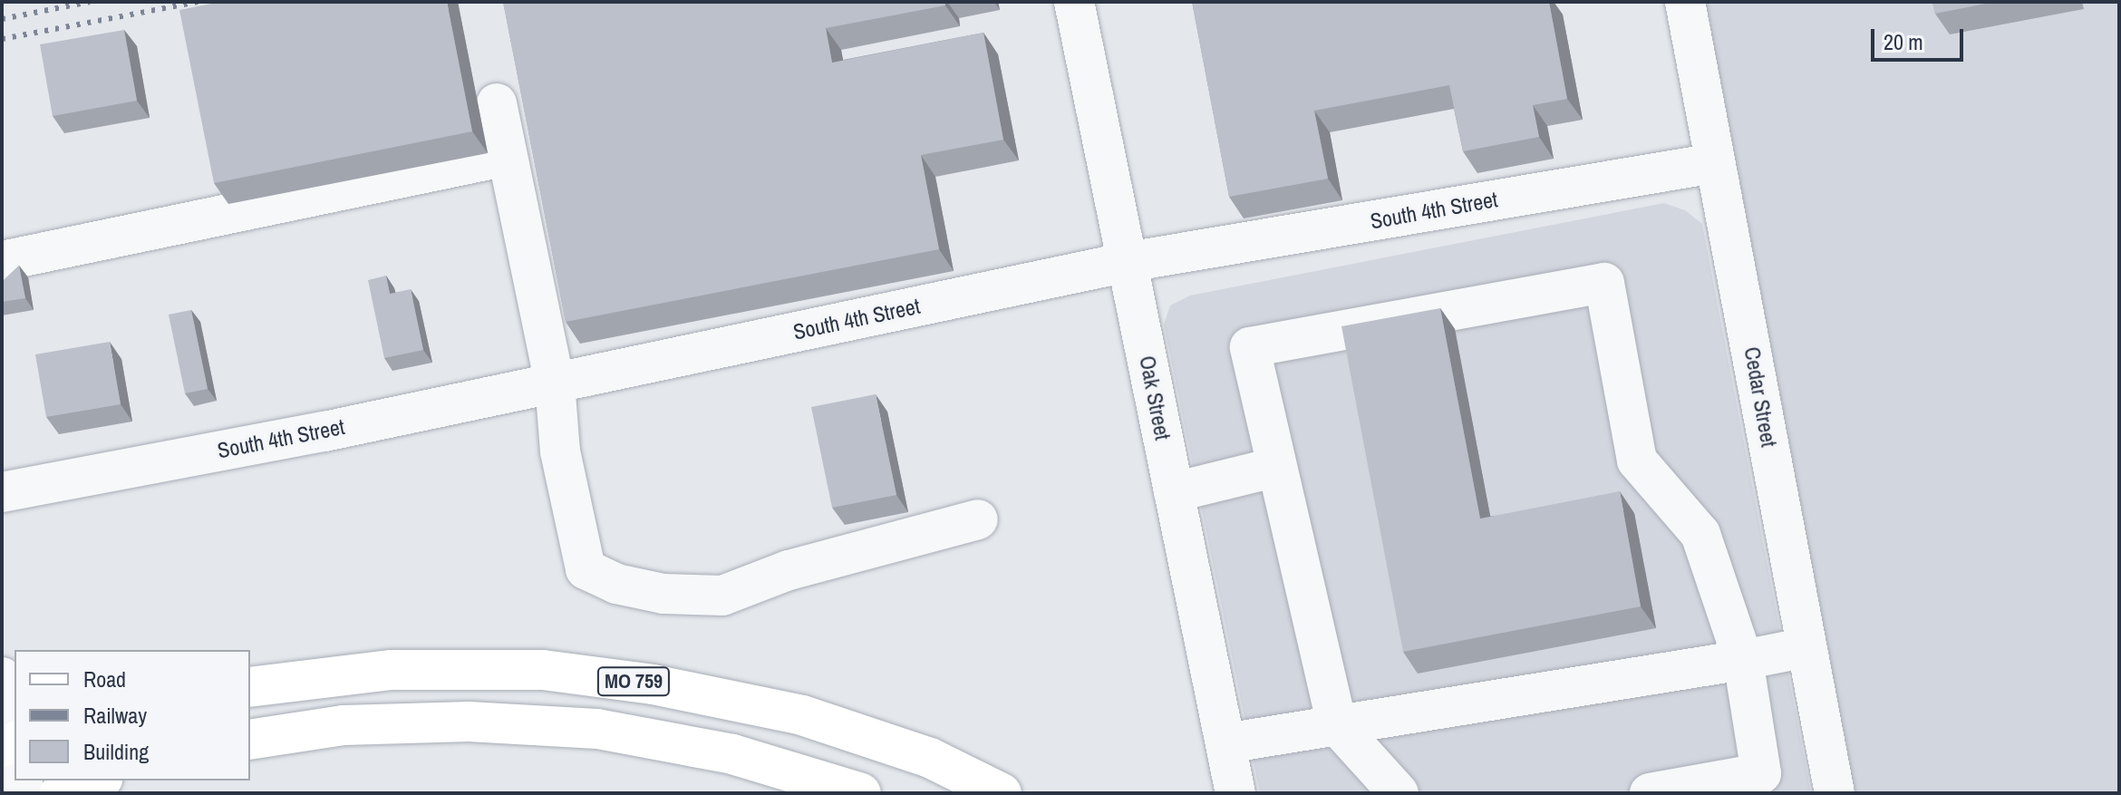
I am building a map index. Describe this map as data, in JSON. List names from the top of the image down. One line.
{"streets":{"main road":["MO 759"],"street":["South 4th Street","Cedar Street","Oak Street"]},"crossings":[["South 4th Street","Cedar Street"],["South 4th Street","Oak Street"]],"legend":["Road","Railway","Building"],"scale_bar":"20 m"}
